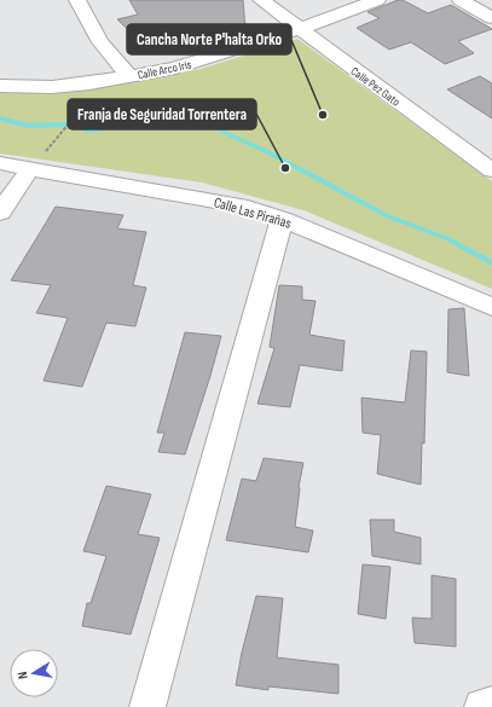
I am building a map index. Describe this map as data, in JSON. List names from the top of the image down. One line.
{"streets":{"street":["Calle Arco Iris","Calle Pez Gato","Calle Las Pirañas"]},"crossings":[["Calle Arco Iris","Calle Pez Gato"]],"places":["Cancha Norte P'halta Orko","Franja de Seguridad Torrentera"],"north":"left"}
